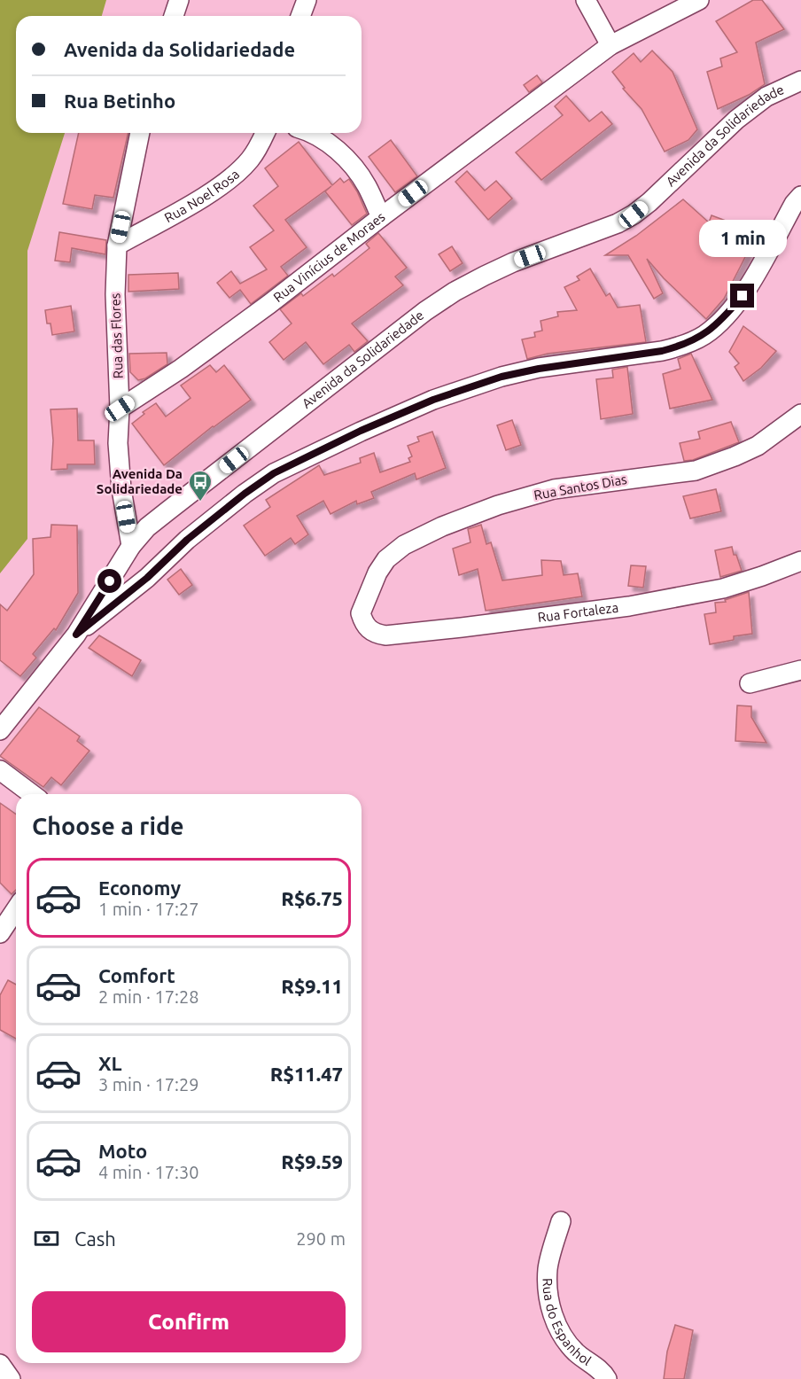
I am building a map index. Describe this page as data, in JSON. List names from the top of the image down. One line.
{"streets":{"street":["Avenida da Solidariedade","Rua Noel Rosa","Rua Vinícius de Moraes","Rua das Flores","Rua Santos Dias","Rua Fortaleza","Rua do Espanhol"]},"crossings":[["Avenida da Solidariedade","Rua das Flores"],["Rua Noel Rosa","Rua das Flores"],["Rua Vinícius de Moraes","Rua das Flores"],["Rua Santos Dias","Rua Fortaleza"]],"places":{"bus stop":["Avenida Da Solidariedade"]},"page":{"banner":["Avenida da Solidariedade","Rua Betinho"],"bubble":"1 min","heading":"Choose a ride","list":[{"name":"Economy","note":"1 min · 17:27","value":"R$6.75"},{"name":"Comfort","note":"2 min · 17:28","value":"R$9.11"},{"name":"XL","note":"3 min · 17:29","value":"R$11.47"},{"name":"Moto","note":"4 min · 17:30","value":"R$9.59"}],"pay":["Cash","290 m"],"buttons":"Confirm"}}
